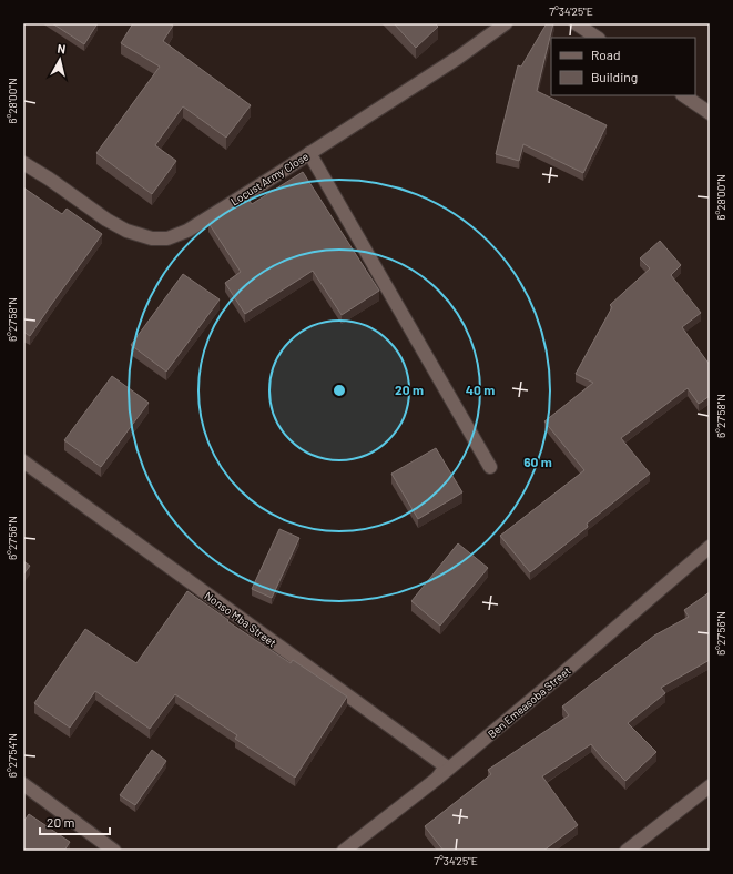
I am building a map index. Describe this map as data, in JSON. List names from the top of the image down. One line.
{"streets":{"street":["Locust Army Close","Nonso Mba Street","Ben Emeasoba Street"]},"crossings":[["Nonso Mba Street","Ben Emeasoba Street"]],"legend":["Road","Building"],"scale_bar":"20 m","north":"top","coordinates":["7°34'25\"E","6°28'00\"N","6°27'58\"N","6°27'56\"N","6°27'54\"N"],"rings":["20 m","40 m","60 m"]}
